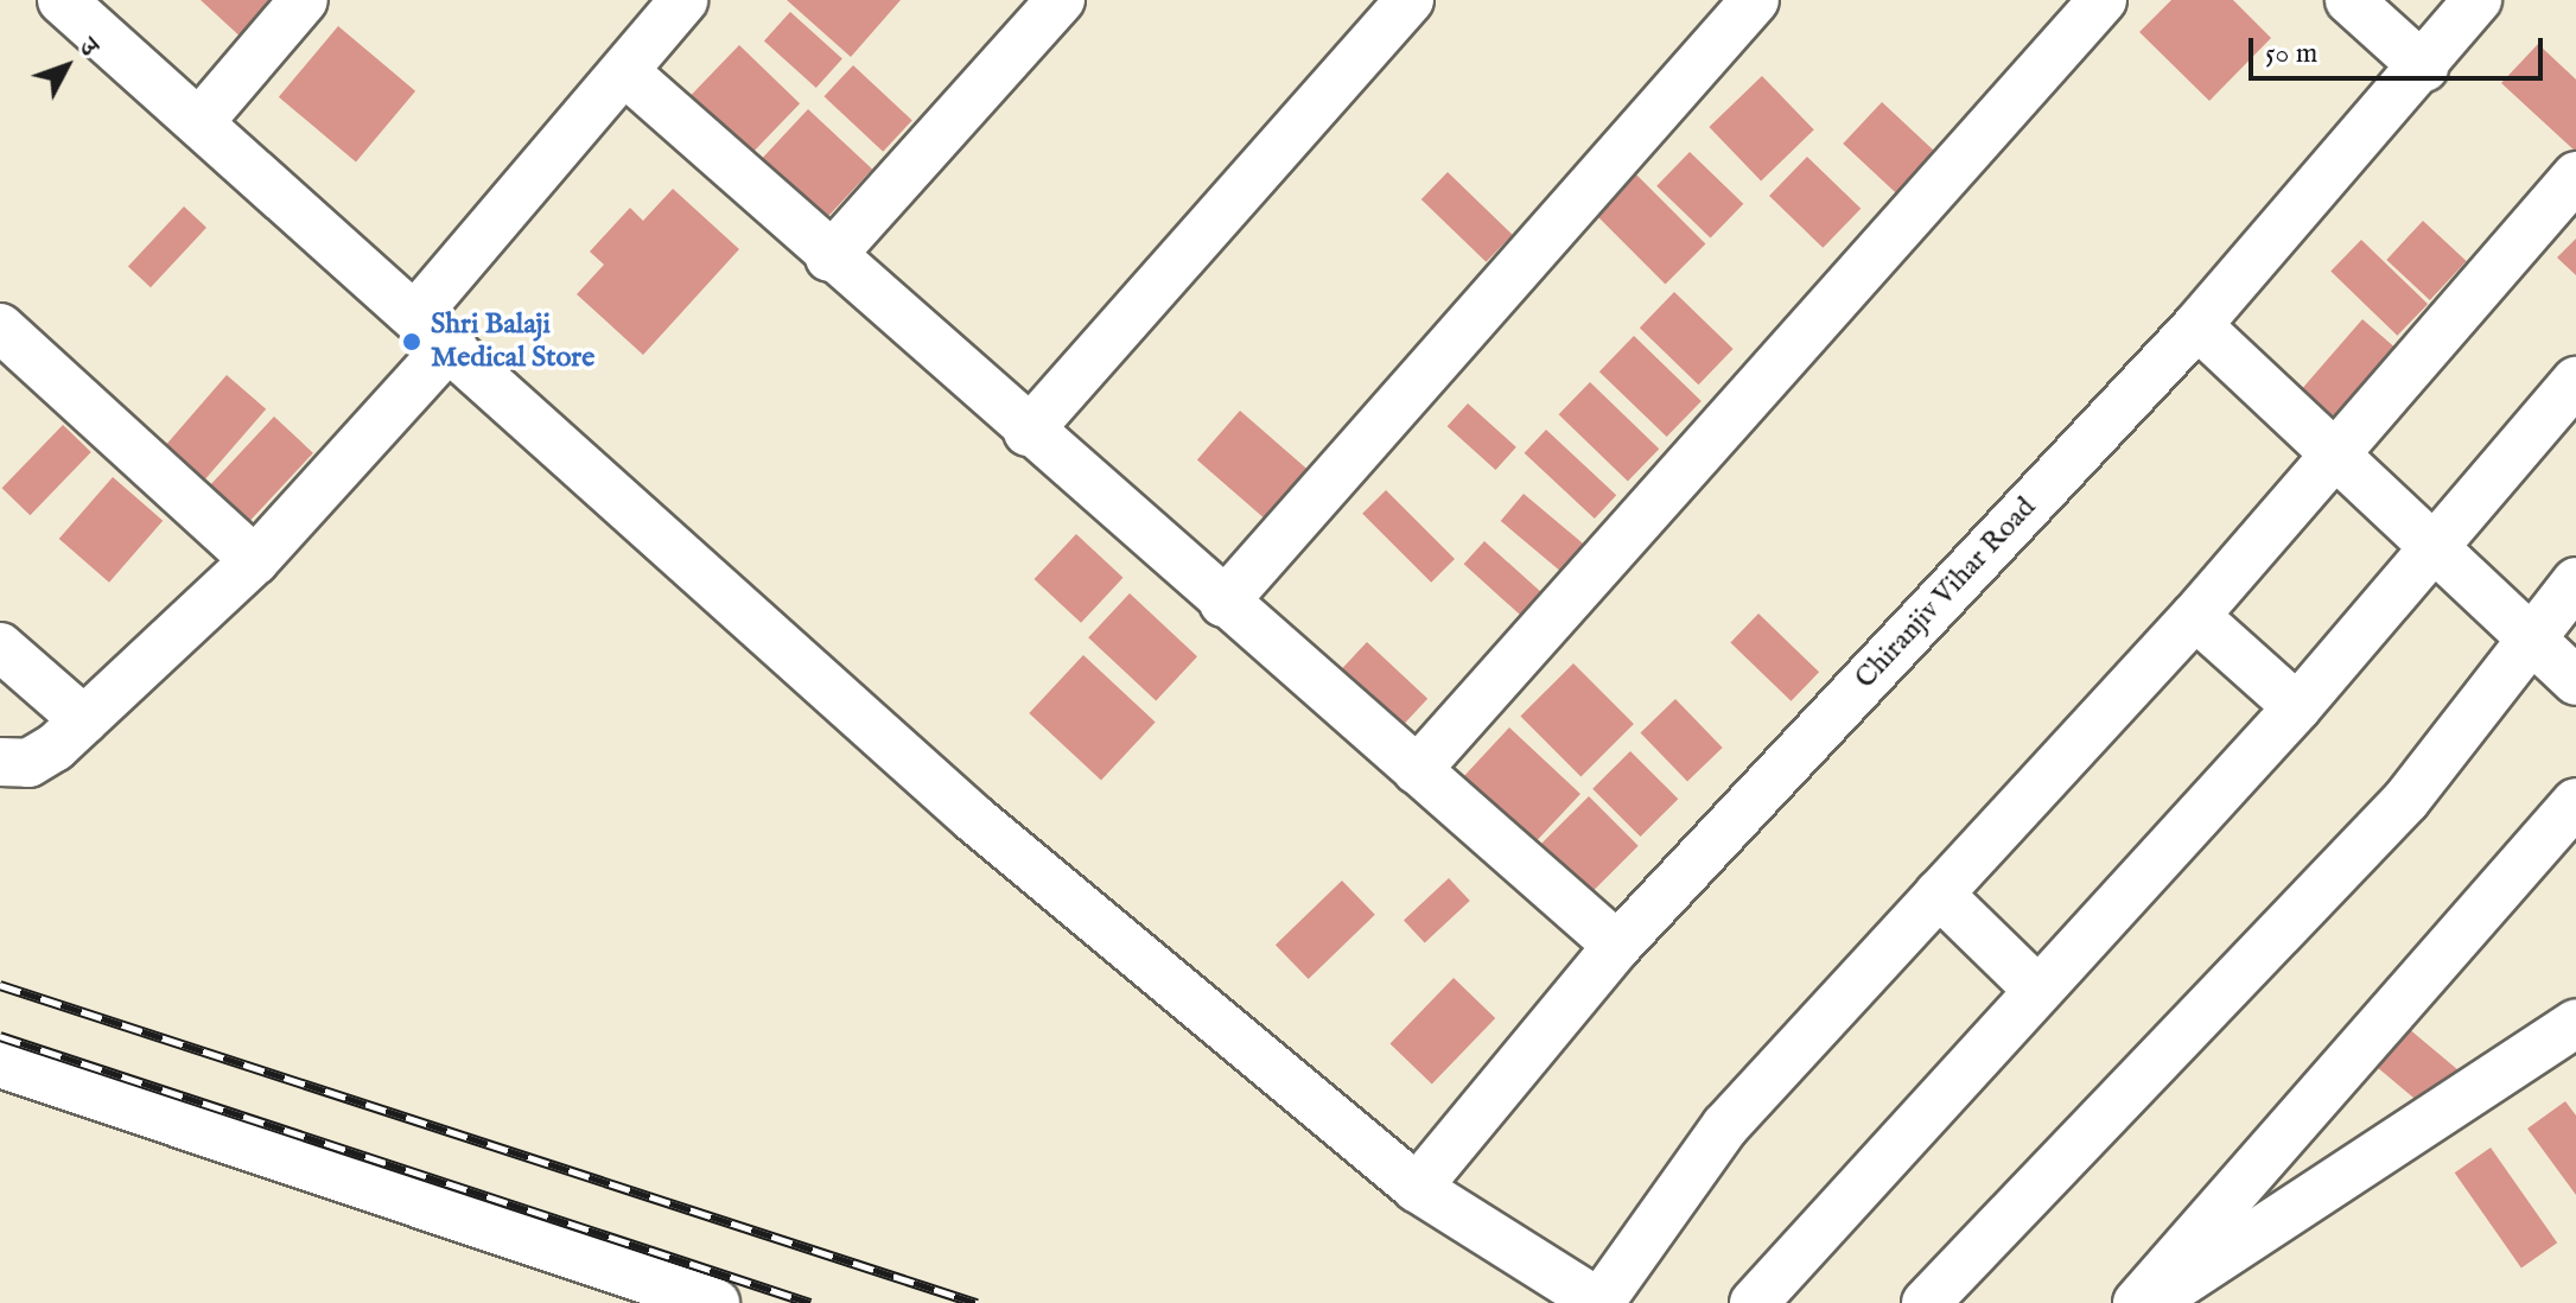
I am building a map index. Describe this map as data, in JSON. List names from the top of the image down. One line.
{"streets":{"street":["Chiranjiv Vihar Road"]},"places":["Shri Balaji Medical Store"],"scale_bar":"50 m","north":"top right"}
